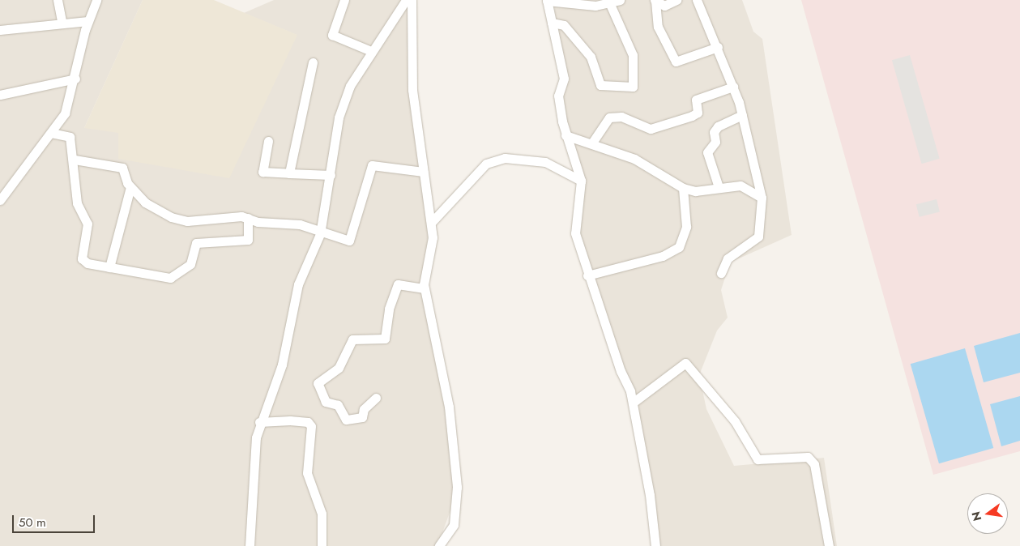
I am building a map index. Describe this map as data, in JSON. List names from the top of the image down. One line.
{"scale_bar":"50 m","north":"left"}
